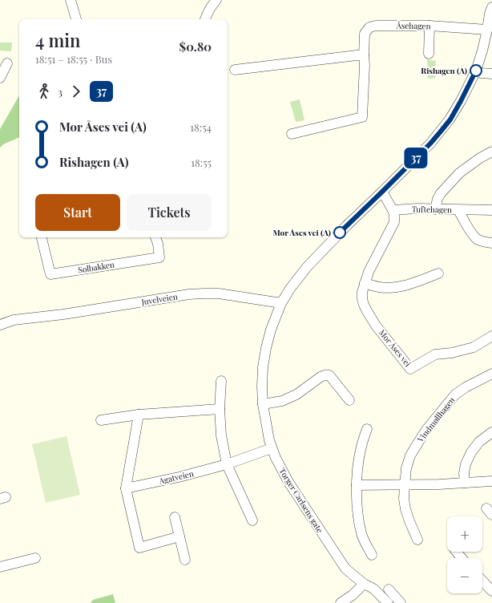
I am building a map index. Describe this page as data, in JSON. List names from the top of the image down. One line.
{"streets":{"street":["Åsehagen","Tuftehagen","Solbakken","Juvelveien","Mor Åses vei","Vindmøllhagen","Agatveien","Torger Carlsens gate"]},"crossings":[["Åsehagen","Torger Carlsens gate"],["Tuftehagen","Mor Åses vei"],["Juvelveien","Torger Carlsens gate"],["Agatveien","Torger Carlsens gate"]],"places":["Rishagen (A)","Mor Åses vei (A)"],"lines":["bus line 37"],"page":{"on_map":"37","heading":["4 min","18:51 – 18:55 · Bus","$0.80"],"legs":["3","37"],"list":[{"name":"Mor Åses vei (A)","value":"18:54"},{"name":"Rishagen (A)","value":"18:55"}],"buttons":["Start","Tickets"],"map_buttons":["+","−"]}}
